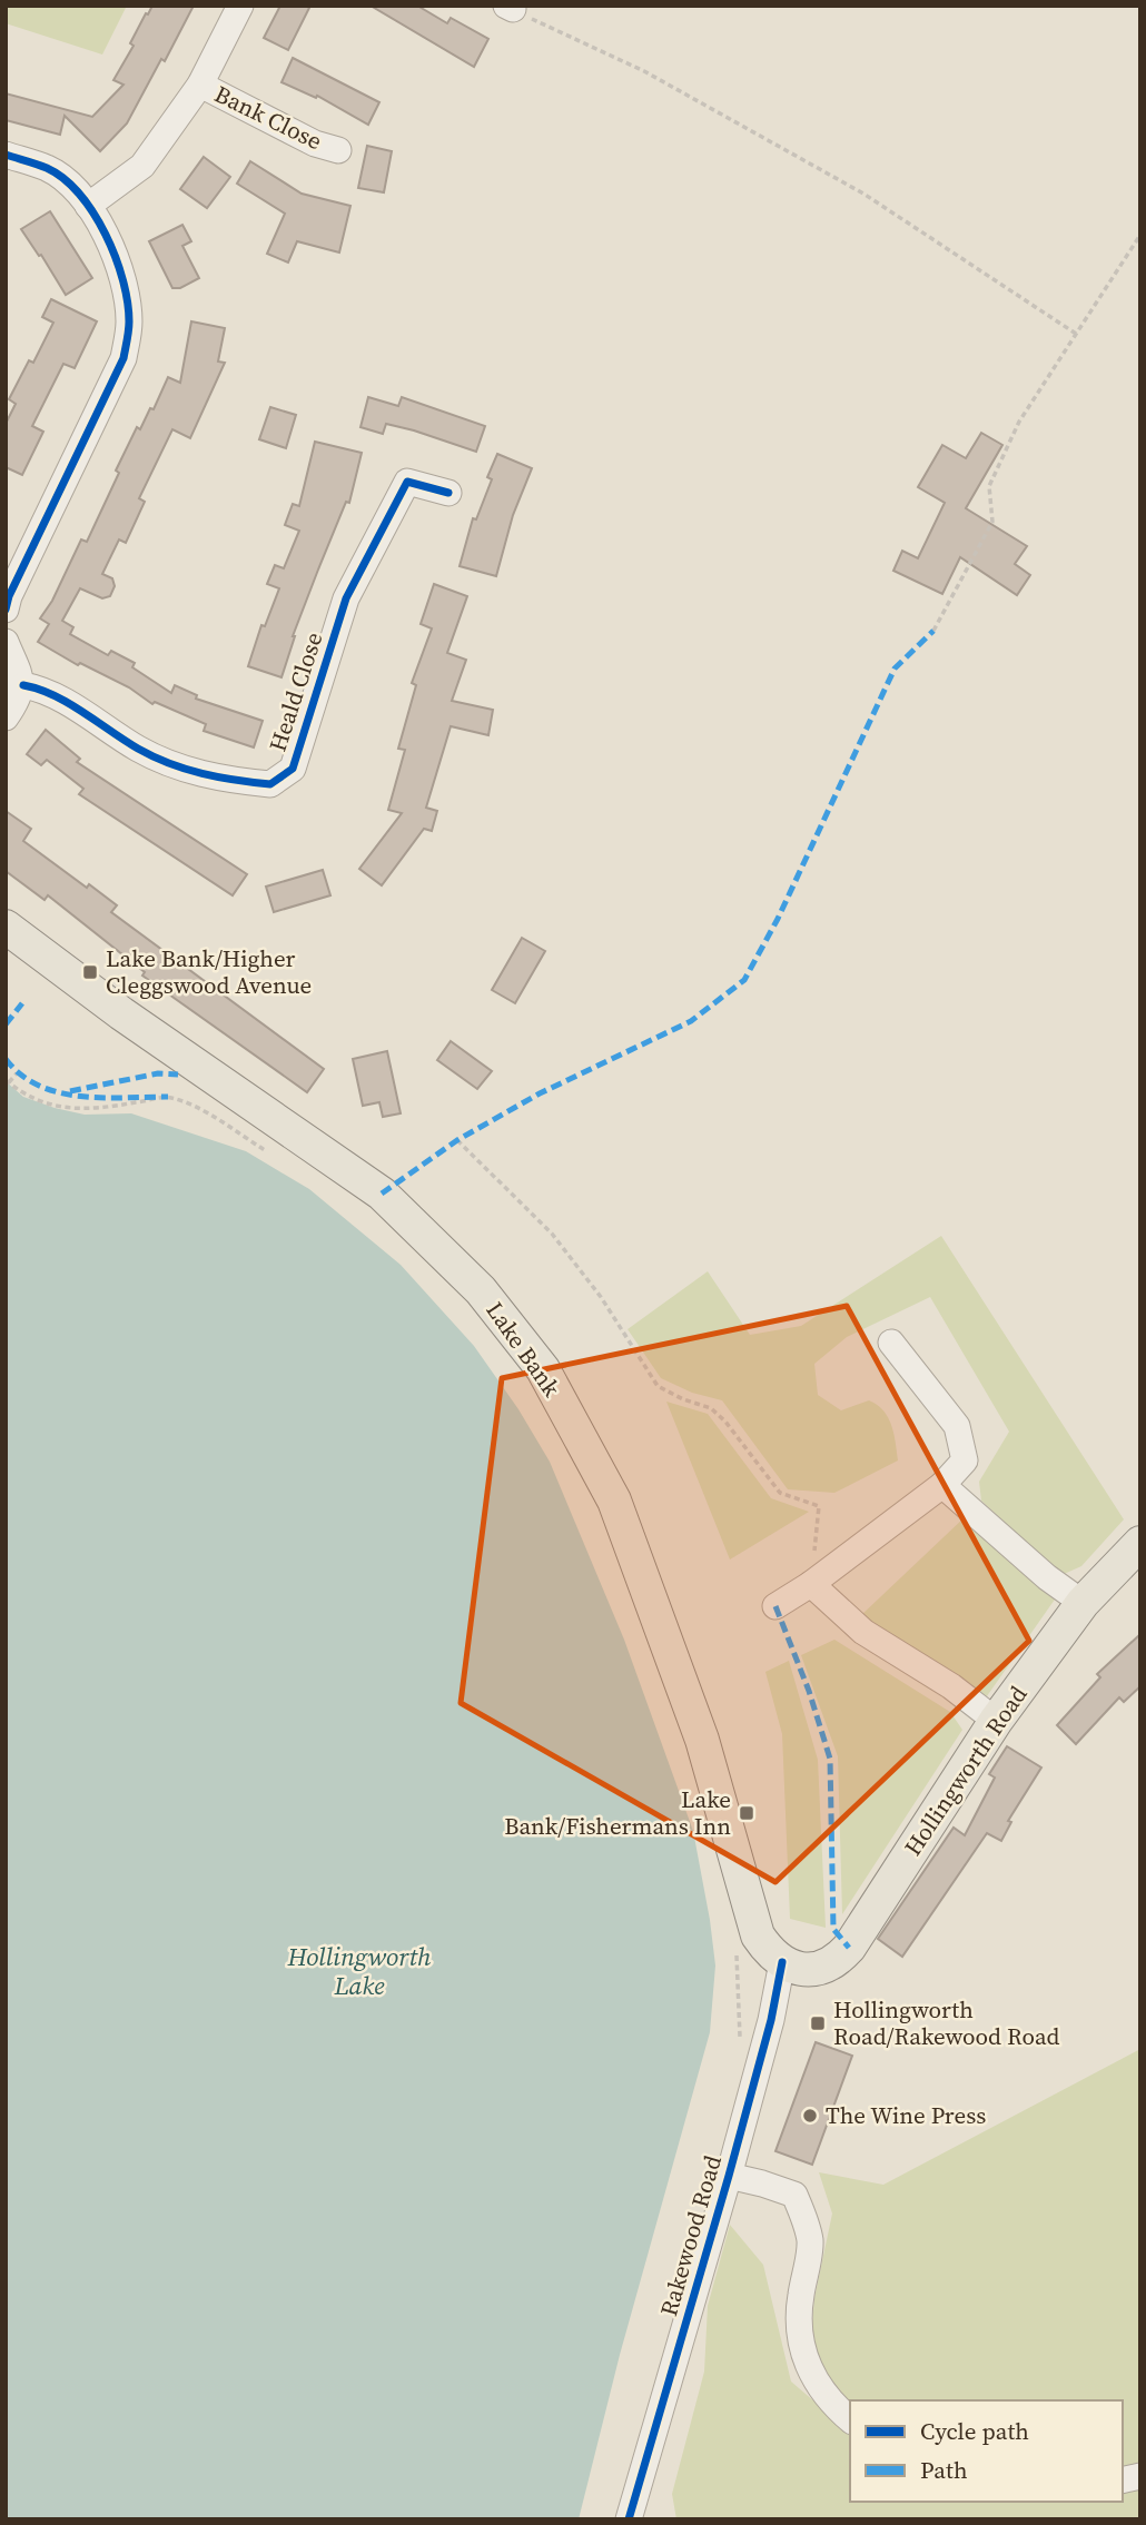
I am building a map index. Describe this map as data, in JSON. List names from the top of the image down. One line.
{"streets":{"main road":["Lake Bank","Hollingworth Road"],"street":["Bank Close","Heald Close","Rakewood Road"]},"crossings":[["Lake Bank","Hollingworth Road"],["Lake Bank","Rakewood Road"],["Hollingworth Road","Rakewood Road"]],"water":["Hollingworth Lake"],"places":{"transit":["Lake Bank/Higher Cleggswood Avenue","Lake Bank/Fishermans Inn","Hollingworth Road/Rakewood Road"],"other":["The Wine Press"]},"legend":["Cycle path","Path"]}
